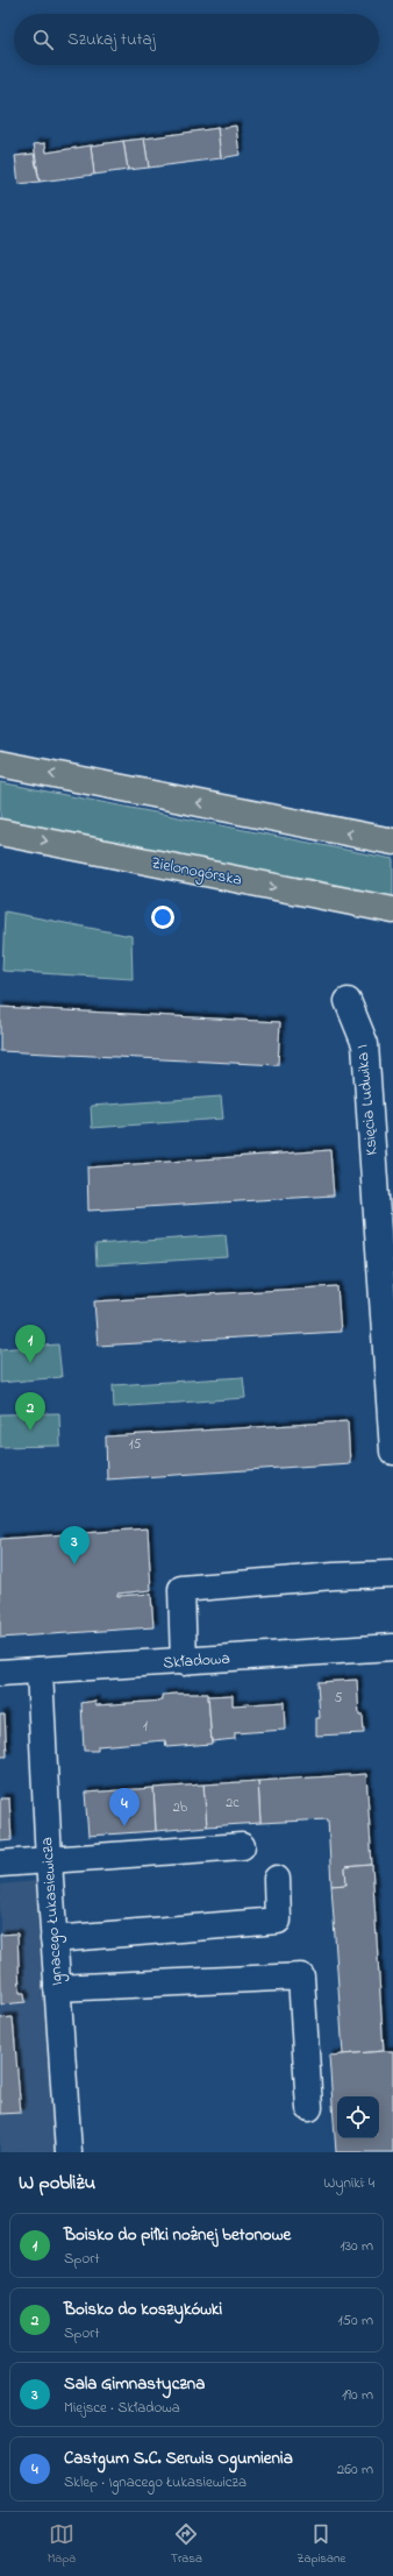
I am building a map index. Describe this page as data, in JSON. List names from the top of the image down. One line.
{"streets":{"main road":["Zielonogórska"],"street":["Księcia Ludwika I","Składowa","Ignacego Łukasiewicza"]},"crossings":[["Składowa","Ignacego Łukasiewicza"]],"house_numbers":["15","5","1","2c","2b"],"page":{"search":"Szukaj tutaj","pins":["1","2","3","4"],"heading":["W pobliżu","Wyniki: 4"],"list":[{"mark":"1","name":"Boisko do piłki nożnej betonowe","note":"Sport","value":"130 m"},{"mark":"2","name":"Boisko do koszykówki","note":"Sport","value":"150 m"},{"mark":"3","name":"Sala Gimnastyczna","note":"Miejsce · Składowa","value":"190 m"},{"mark":"4","name":"Castgum S.C. Serwis Ogumienia","note":"Sklep · Ignacego Łukasiewicza","value":"260 m"}],"nav":["Mapa","Trasa","Zapisane"]}}
